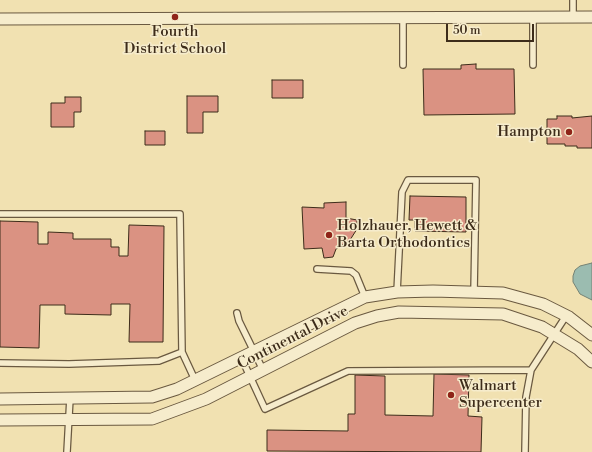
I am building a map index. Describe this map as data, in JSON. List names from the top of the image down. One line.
{"streets":{"street":["Continental Drive"]},"places":["Fourth District School","Hampton","Holzhauer, Hewett & Barta Orthodontics","Walmart Supercenter"],"scale_bar":"50 m"}
